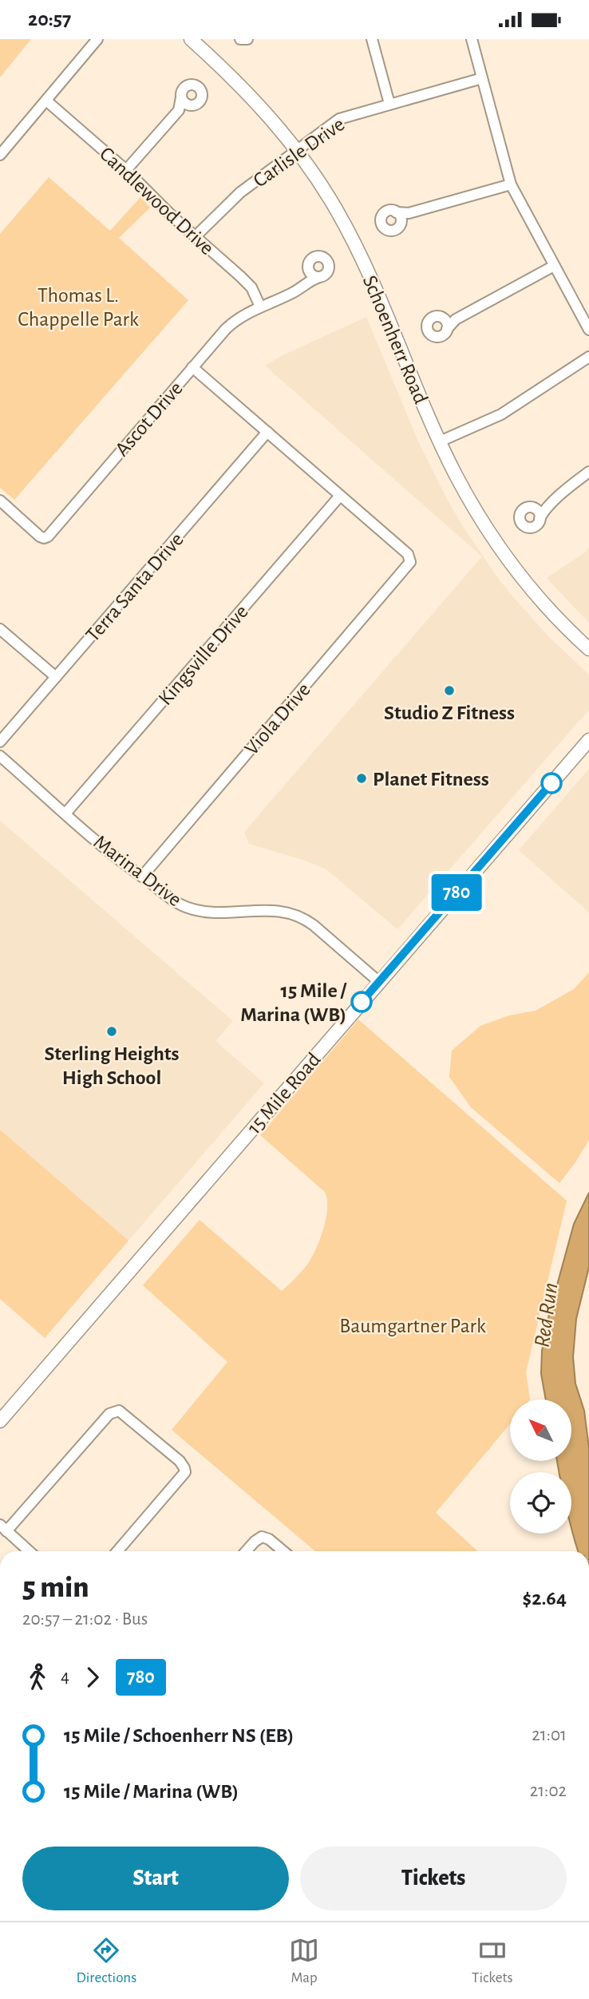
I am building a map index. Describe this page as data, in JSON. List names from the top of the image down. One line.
{"streets":{"main road":["Schoenherr Road","15 Mile Road"],"street":["Carlisle Drive","Candlewood Drive","Ascot Drive","Terra Santa Drive","Kingsville Drive","Viola Drive","Marina Drive"]},"crossings":[["Carlisle Drive","Candlewood Drive"],["Carlisle Drive","Schoenherr Road"],["Candlewood Drive","Ascot Drive"],["Kingsville Drive","Viola Drive"],["Kingsville Drive","Marina Drive"],["Viola Drive","Marina Drive"],["Marina Drive","15 Mile Road"]],"water":["Red Run"],"parks":["Thomas L. Chappelle Park","Baumgartner Park"],"places":["Studio Z Fitness","Planet Fitness","15 Mile / Marina (WB)","Sterling Heights High School"],"lines":["bus line 780"],"north":"top left","page":{"status":"20:57","on_map":"780","heading":["5 min","20:57 – 21:02 · Bus","$2.64"],"legs":["4","780"],"list":[{"name":"15 Mile / Schoenherr NS (EB)","value":"21:01"},{"name":"15 Mile / Marina (WB)","value":"21:02"}],"buttons":["Start","Tickets"],"tabs":["Directions","Map","Tickets"]}}
